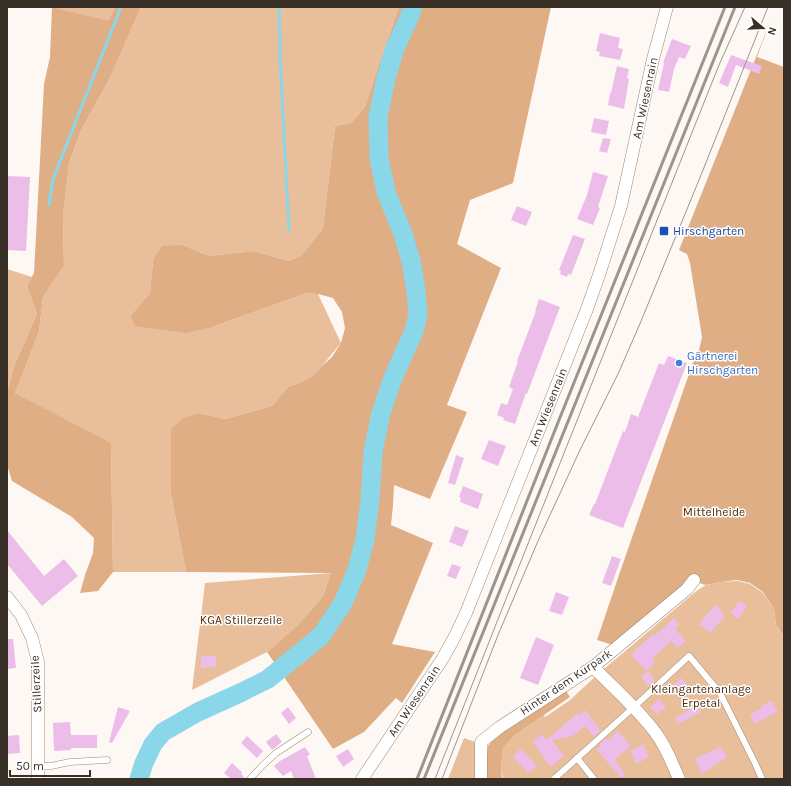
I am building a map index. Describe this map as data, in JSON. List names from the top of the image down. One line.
{"streets":{"street":["Am Wiesenrain","Hinter dem Kurpark","Stillerzeile"]},"parks":["Mittelheide","KGA Stillerzeile","Kleingartenanlage Erpetal"],"places":{"transit":["Hirschgarten"],"other":["Gärtnerei Hirschgarten"]},"scale_bar":"50 m","north":"right"}
